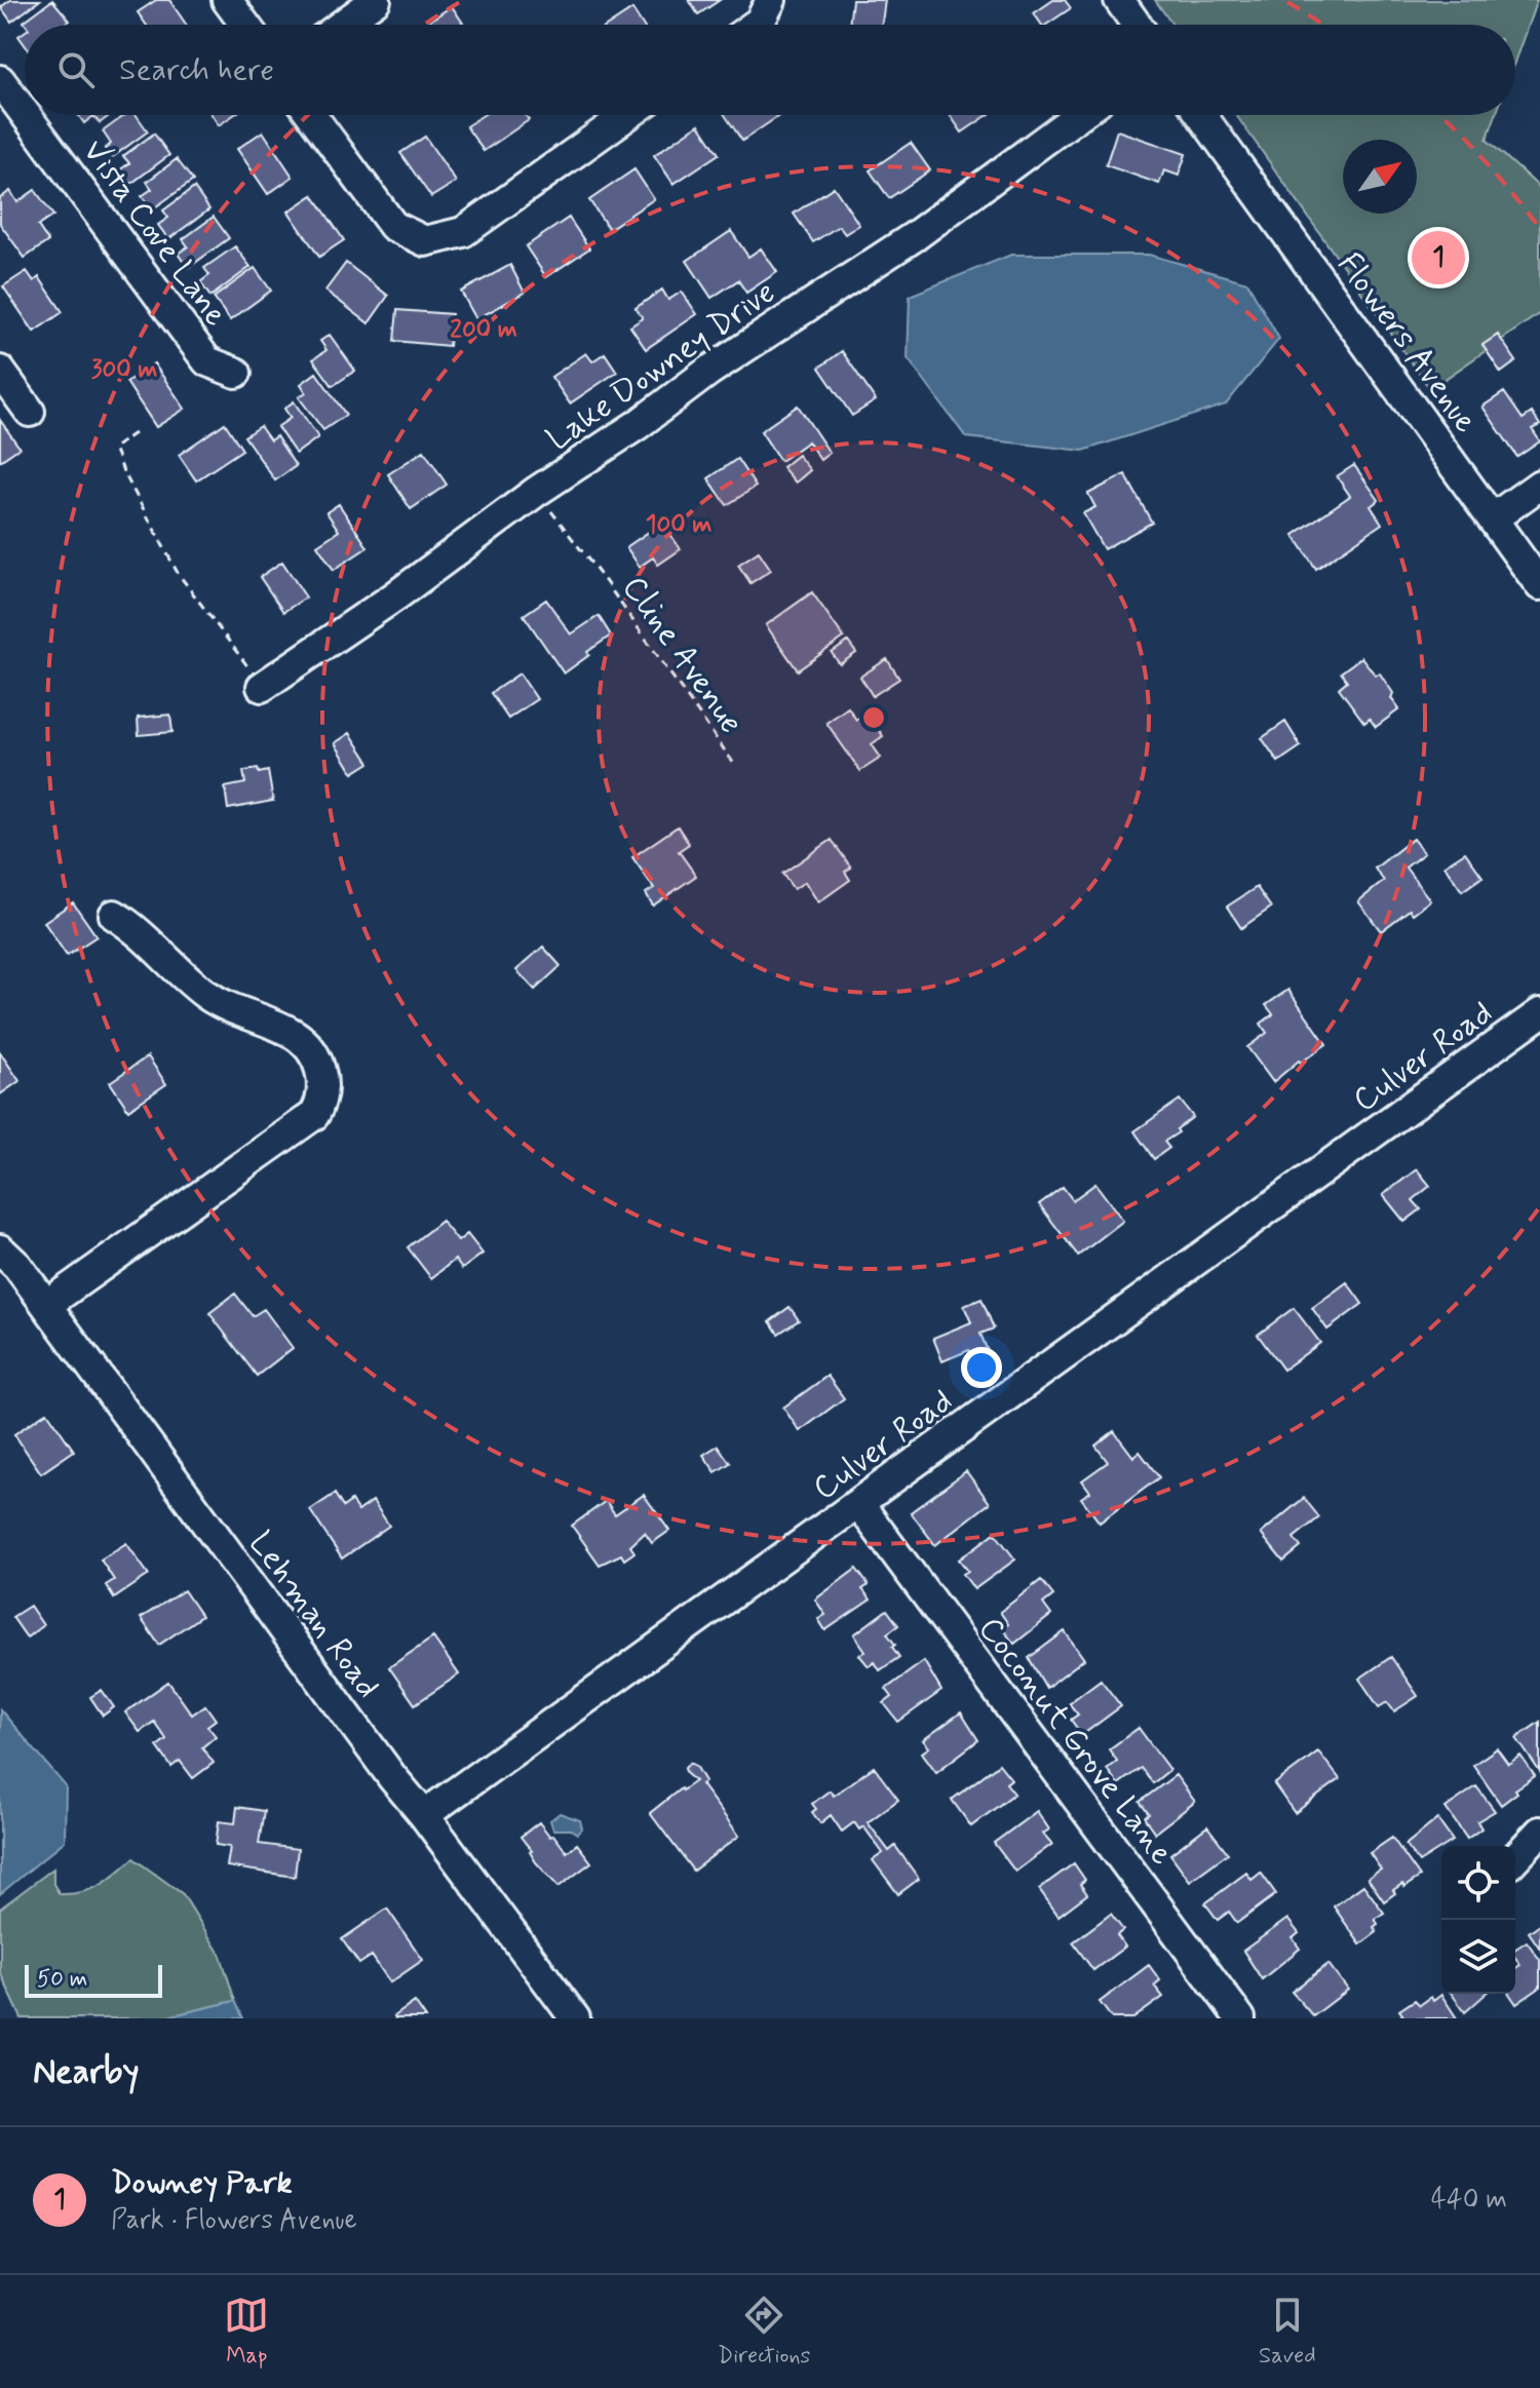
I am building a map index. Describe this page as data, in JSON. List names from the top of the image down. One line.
{"streets":{"street":["Vista Cove Lane","Flowers Avenue","Lake Downey Drive","Culver Road","Lehman Road","Coconut Grove Lane"],"path":["Cline Avenue"]},"crossings":[["Lake Downey Drive","Cline Avenue"],["Culver Road","Lehman Road"],["Culver Road","Coconut Grove Lane"]],"scale_bar":"50 m","north":"top right","page":{"search":"Search here","pins":"1","scale":"50 m","heading":"Nearby","list":[{"mark":"1","name":"Downey Park","note":"Park · Flowers Avenue","value":"440 m"}],"nav":["Map","Directions","Saved"]},"rings":["200 m","300 m","100 m"]}
